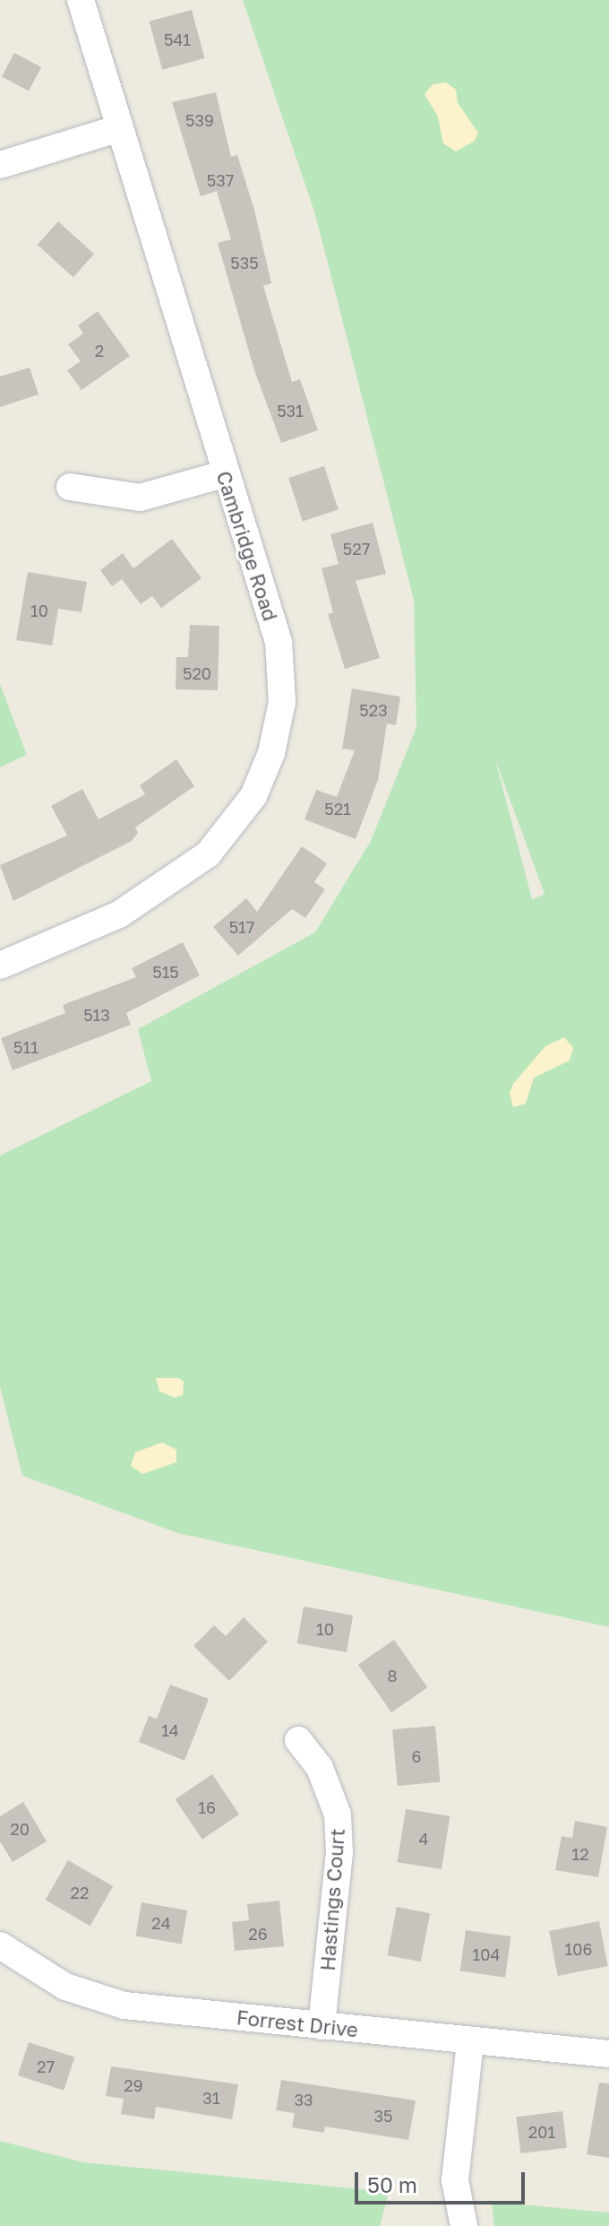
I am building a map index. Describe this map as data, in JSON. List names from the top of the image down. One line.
{"streets":{"street":["Cambridge Road","Hastings Court","Forrest Drive"]},"crossings":[["Hastings Court","Forrest Drive"]],"house_numbers":["541","539","537","535","2","531","527","10","520","523","521","517","515","513","511","10","8","14","6","16","20","4","12","22","24","26","106","104","27","29","31","33","35","201"],"scale_bar":"50 m"}
